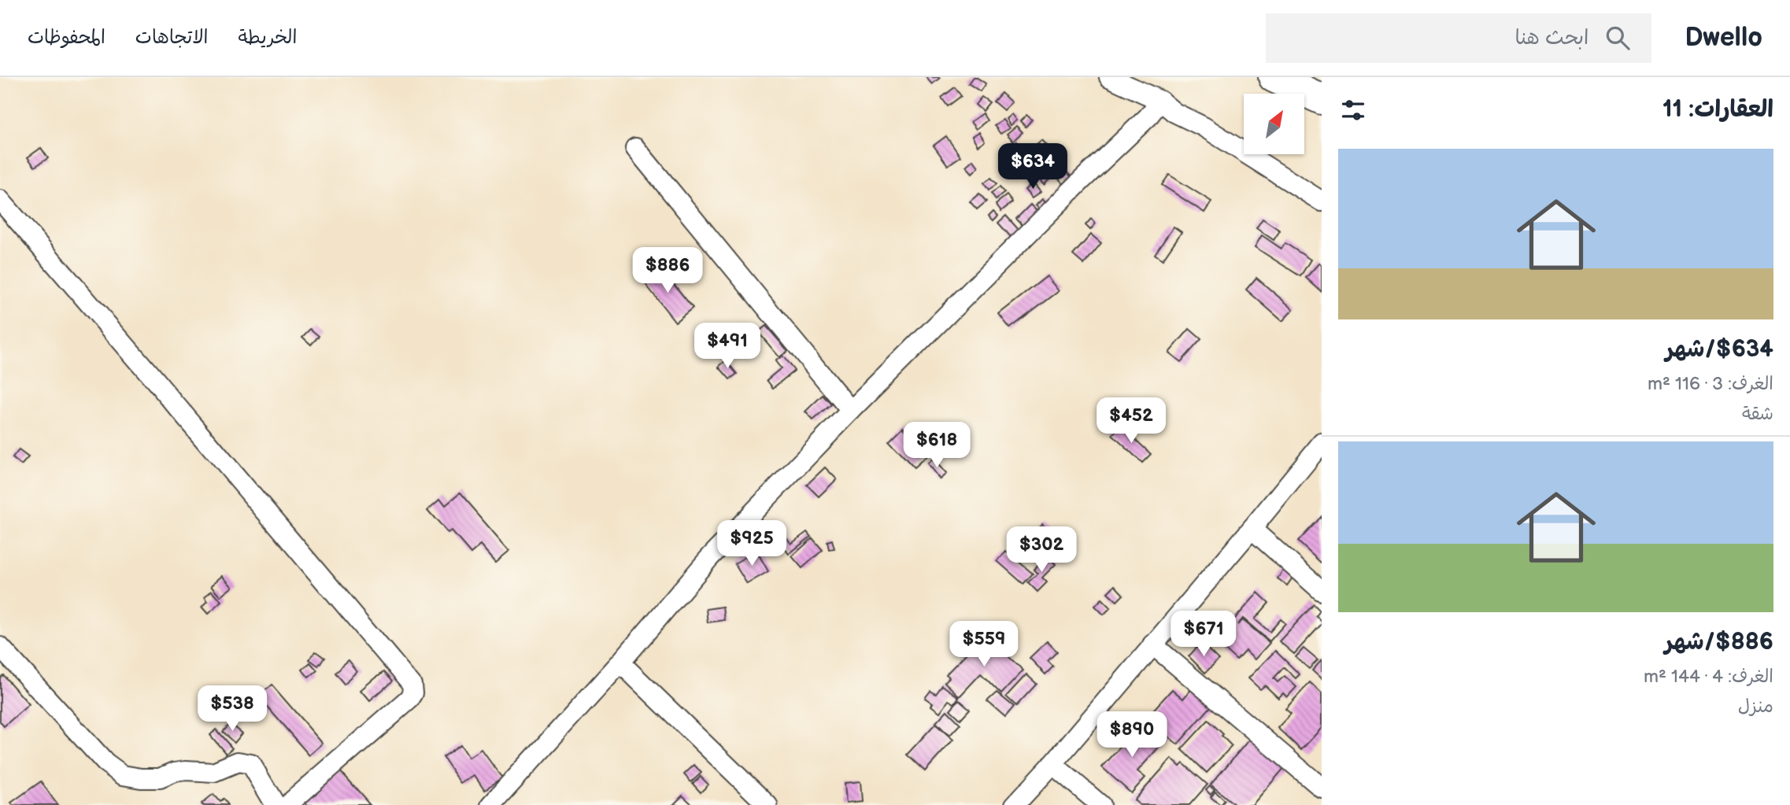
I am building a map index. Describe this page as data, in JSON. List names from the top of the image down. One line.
{"north":"top right","page":{"header":"Dwello","search":"ابحث هنا","nav":["الخريطة","الاتجاهات","المحفوظات"],"heading":"العقارات: 11","list":[{"name":"$634/شهر","note":"الغرف: 3 · 116 m² · شقة"},{"name":"$886/شهر","note":"الغرف: 4 · 144 m² · منزل"}],"price":["$634","$886","$491","$452","$618","$925","$302","$671","$559","$538","$890"]}}
